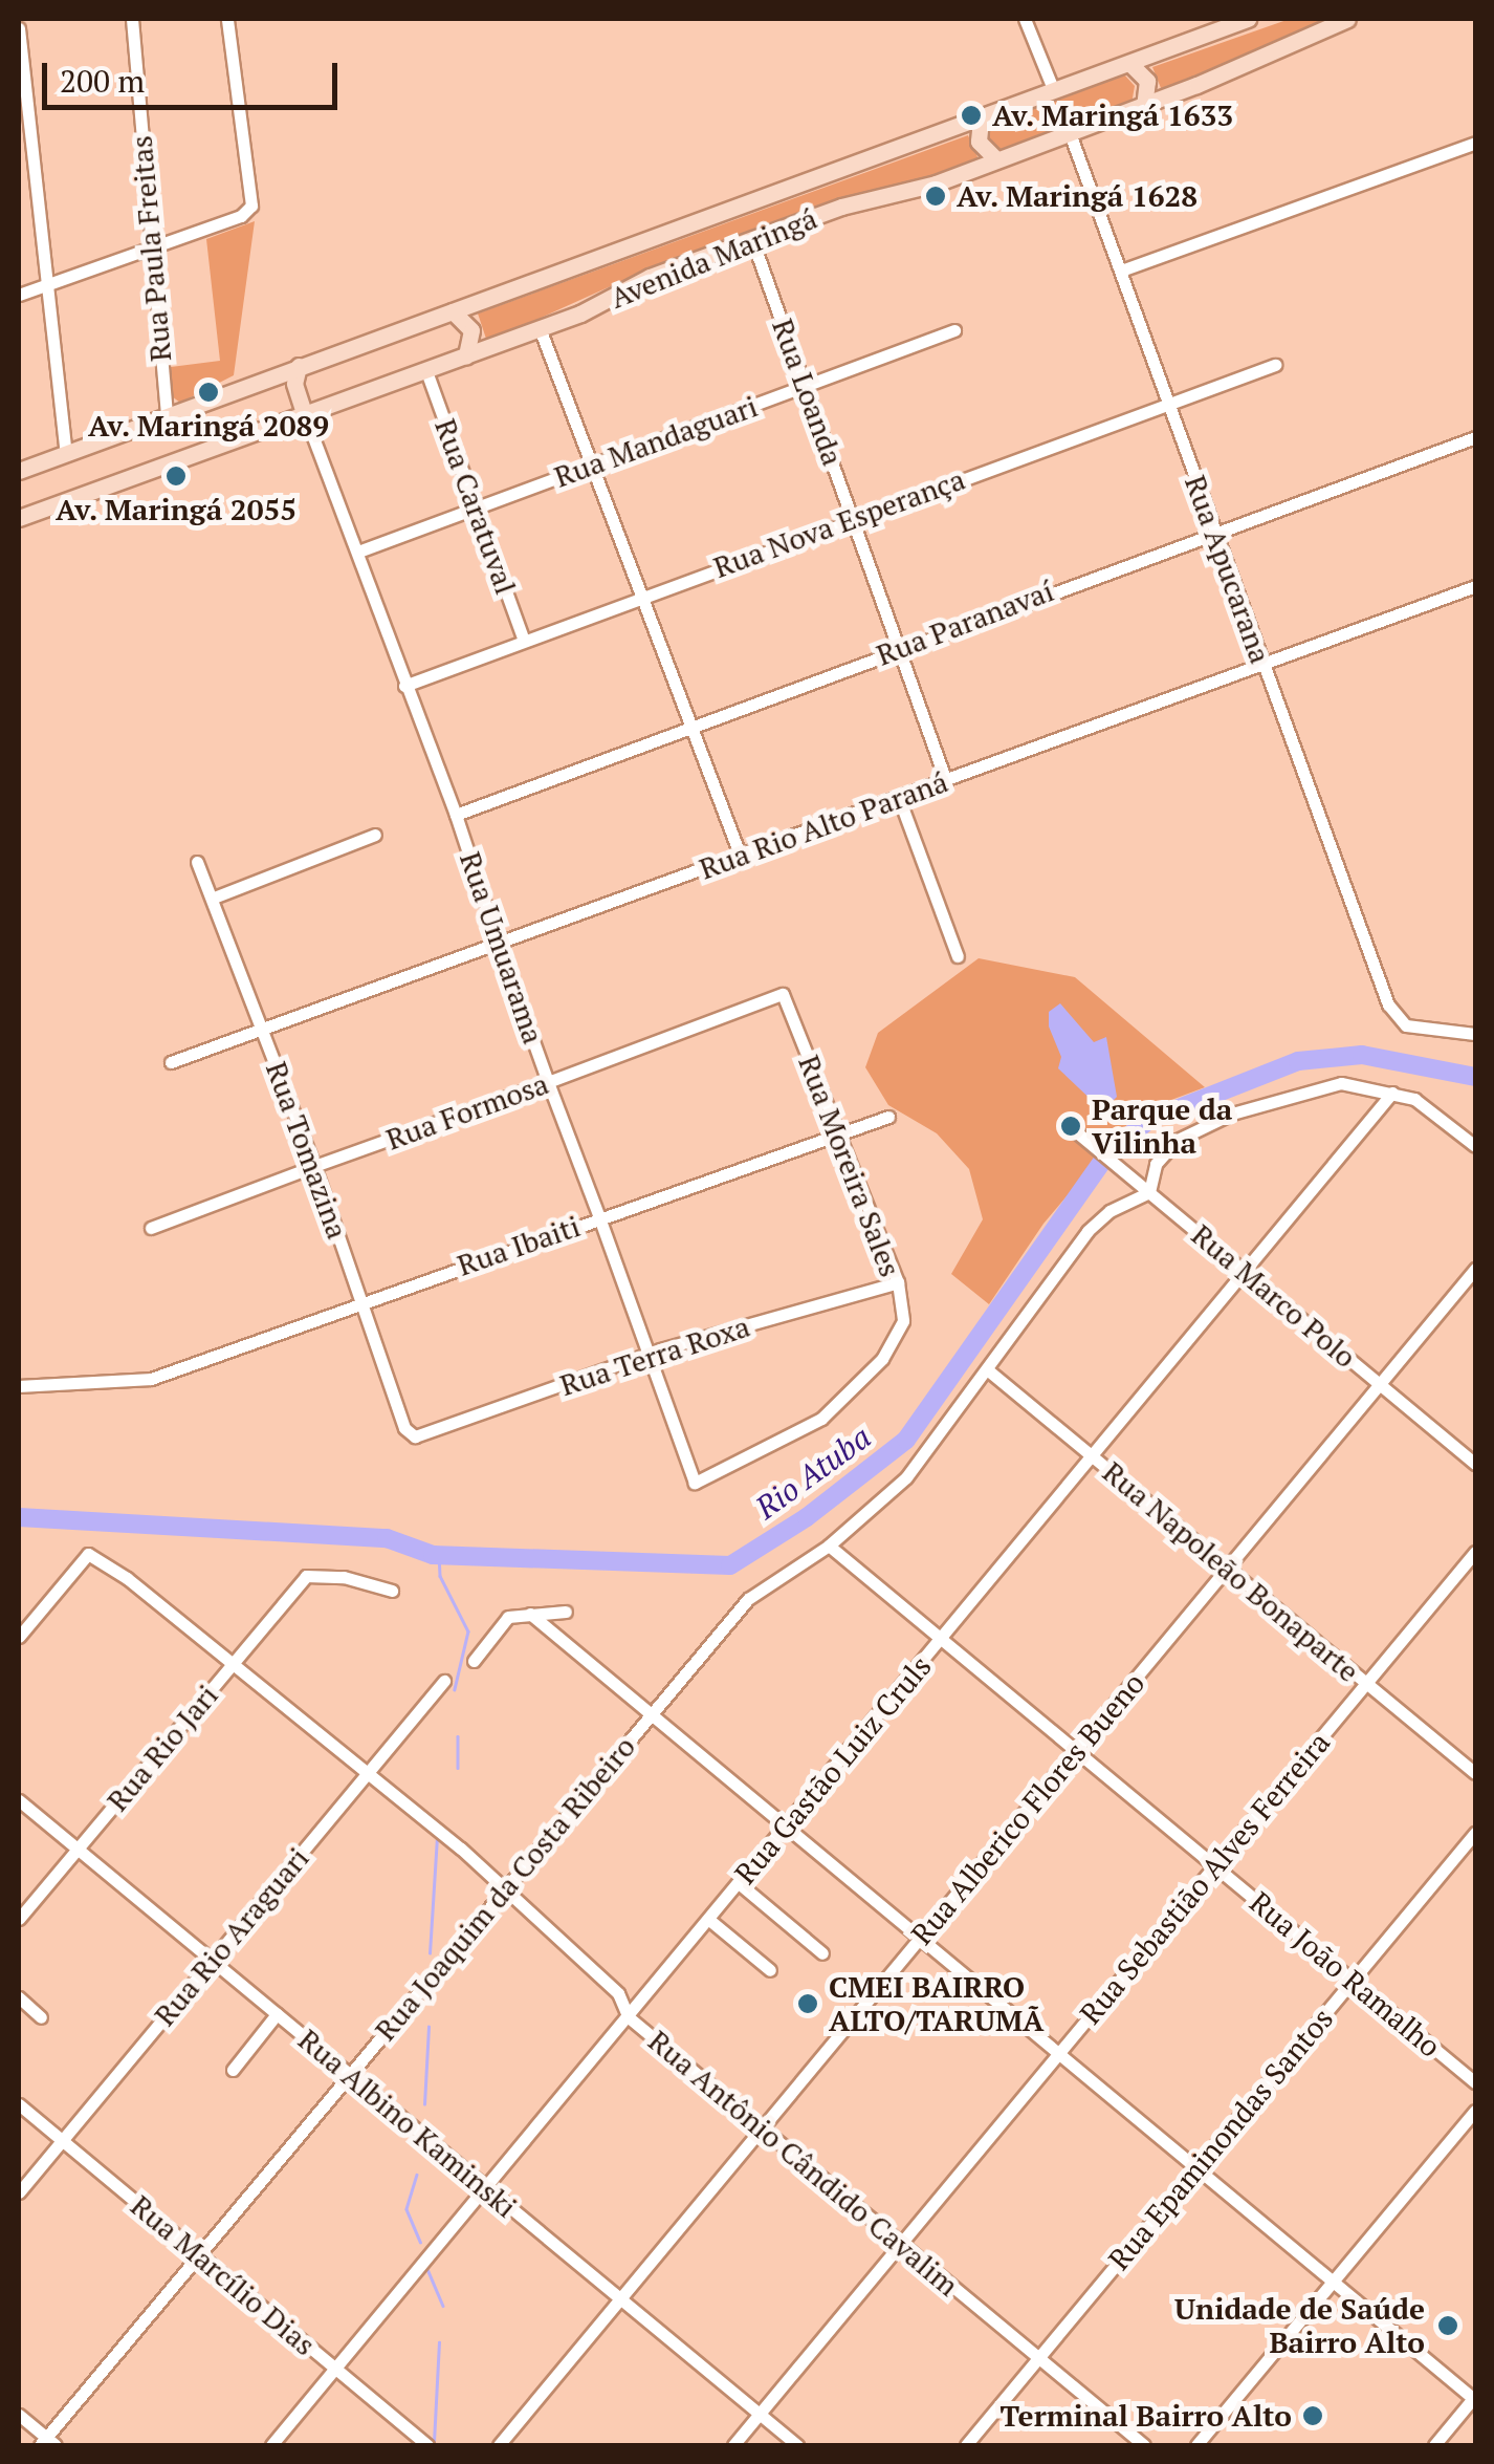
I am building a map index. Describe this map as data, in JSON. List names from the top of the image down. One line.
{"streets":{"main road":["Avenida Maringá"],"street":["Rua Paula Freitas","Rua Loanda","Rua Mandaguari","Rua Caratuval","Rua Nova Esperança","Rua Apucarana","Rua Paranavaí","Rua Rio Alto Paraná","Rua Umuarama","Rua Formosa","Rua Tomazina","Rua Moreira Sales","Rua Ibaiti","Rua Marco Polo","Rua Terra Roxa","Rua Napoleão Bonaparte","Rua Rio Jari","Rua Gastão Luiz Cruls","Rua Alberico Flores Bueno","Rua Sebastião Alves Ferreira","Rua Joaquim da Costa Ribeiro","Rua Rio Araguari","Rua João Ramalho","Rua Albino Kaminski","Rua Epaminondas Santos","Rua Antônio Cândido Cavalim","Rua Marcílio Dias"]},"crossings":[["Rua Paula Freitas","Avenida Maringá"],["Avenida Maringá","Rua Loanda"],["Avenida Maringá","Rua Caratuval"],["Avenida Maringá","Rua Apucarana"],["Avenida Maringá","Rua Umuarama"],["Rua Loanda","Rua Mandaguari"],["Rua Loanda","Rua Nova Esperança"],["Rua Loanda","Rua Paranavaí"],["Rua Loanda","Rua Rio Alto Paraná"],["Rua Mandaguari","Rua Caratuval"],["Rua Mandaguari","Rua Umuarama"],["Rua Caratuval","Rua Nova Esperança"],["Rua Nova Esperança","Rua Apucarana"],["Rua Nova Esperança","Rua Umuarama"],["Rua Apucarana","Rua Paranavaí"],["Rua Apucarana","Rua Rio Alto Paraná"],["Rua Paranavaí","Rua Umuarama"],["Rua Rio Alto Paraná","Rua Umuarama"],["Rua Rio Alto Paraná","Rua Tomazina"],["Rua Umuarama","Rua Formosa"],["Rua Umuarama","Rua Moreira Sales"],["Rua Umuarama","Rua Ibaiti"],["Rua Umuarama","Rua Terra Roxa"],["Rua Formosa","Rua Tomazina"],["Rua Formosa","Rua Moreira Sales"],["Rua Tomazina","Rua Ibaiti"],["Rua Tomazina","Rua Terra Roxa"],["Rua Moreira Sales","Rua Ibaiti"],["Rua Moreira Sales","Rua Terra Roxa"],["Rua Marco Polo","Rua Gastão Luiz Cruls"],["Rua Marco Polo","Rua Alberico Flores Bueno"],["Rua Marco Polo","Rua Joaquim da Costa Ribeiro"],["Rua Napoleão Bonaparte","Rua Gastão Luiz Cruls"],["Rua Napoleão Bonaparte","Rua Alberico Flores Bueno"],["Rua Napoleão Bonaparte","Rua Sebastião Alves Ferreira"],["Rua Napoleão Bonaparte","Rua Joaquim da Costa Ribeiro"],["Rua Rio Jari","Rua Albino Kaminski"],["Rua Rio Jari","Rua Antônio Cândido Cavalim"],["Rua Gastão Luiz Cruls","Rua João Ramalho"],["Rua Gastão Luiz Cruls","Rua Albino Kaminski"],["Rua Gastão Luiz Cruls","Rua Antônio Cândido Cavalim"],["Rua Gastão Luiz Cruls","Rua Marcílio Dias"],["Rua Alberico Flores Bueno","Rua João Ramalho"],["Rua Alberico Flores Bueno","Rua Albino Kaminski"],["Rua Alberico Flores Bueno","Rua Antônio Cândido Cavalim"],["Rua Sebastião Alves Ferreira","Rua João Ramalho"],["Rua Sebastião Alves Ferreira","Rua Albino Kaminski"],["Rua Sebastião Alves Ferreira","Rua Antônio Cândido Cavalim"],["Rua Joaquim da Costa Ribeiro","Rua João Ramalho"],["Rua Joaquim da Costa Ribeiro","Rua Albino Kaminski"],["Rua Joaquim da Costa Ribeiro","Rua Antônio Cândido Cavalim"],["Rua Joaquim da Costa Ribeiro","Rua Marcílio Dias"],["Rua Rio Araguari","Rua Albino Kaminski"],["Rua Rio Araguari","Rua Antônio Cândido Cavalim"],["Rua Rio Araguari","Rua Marcílio Dias"],["Rua João Ramalho","Rua Epaminondas Santos"],["Rua Epaminondas Santos","Rua Antônio Cândido Cavalim"]],"water":["Rio Atuba"],"places":["Av. Maringá 1633","Av. Maringá 1628","Av. Maringá 2089","Av. Maringá 2055","Parque da Vilinha","CMEI BAIRRO ALTO/TARUMÃ","Unidade de Saúde Bairro Alto","Terminal Bairro Alto"],"scale_bar":"200 m"}
